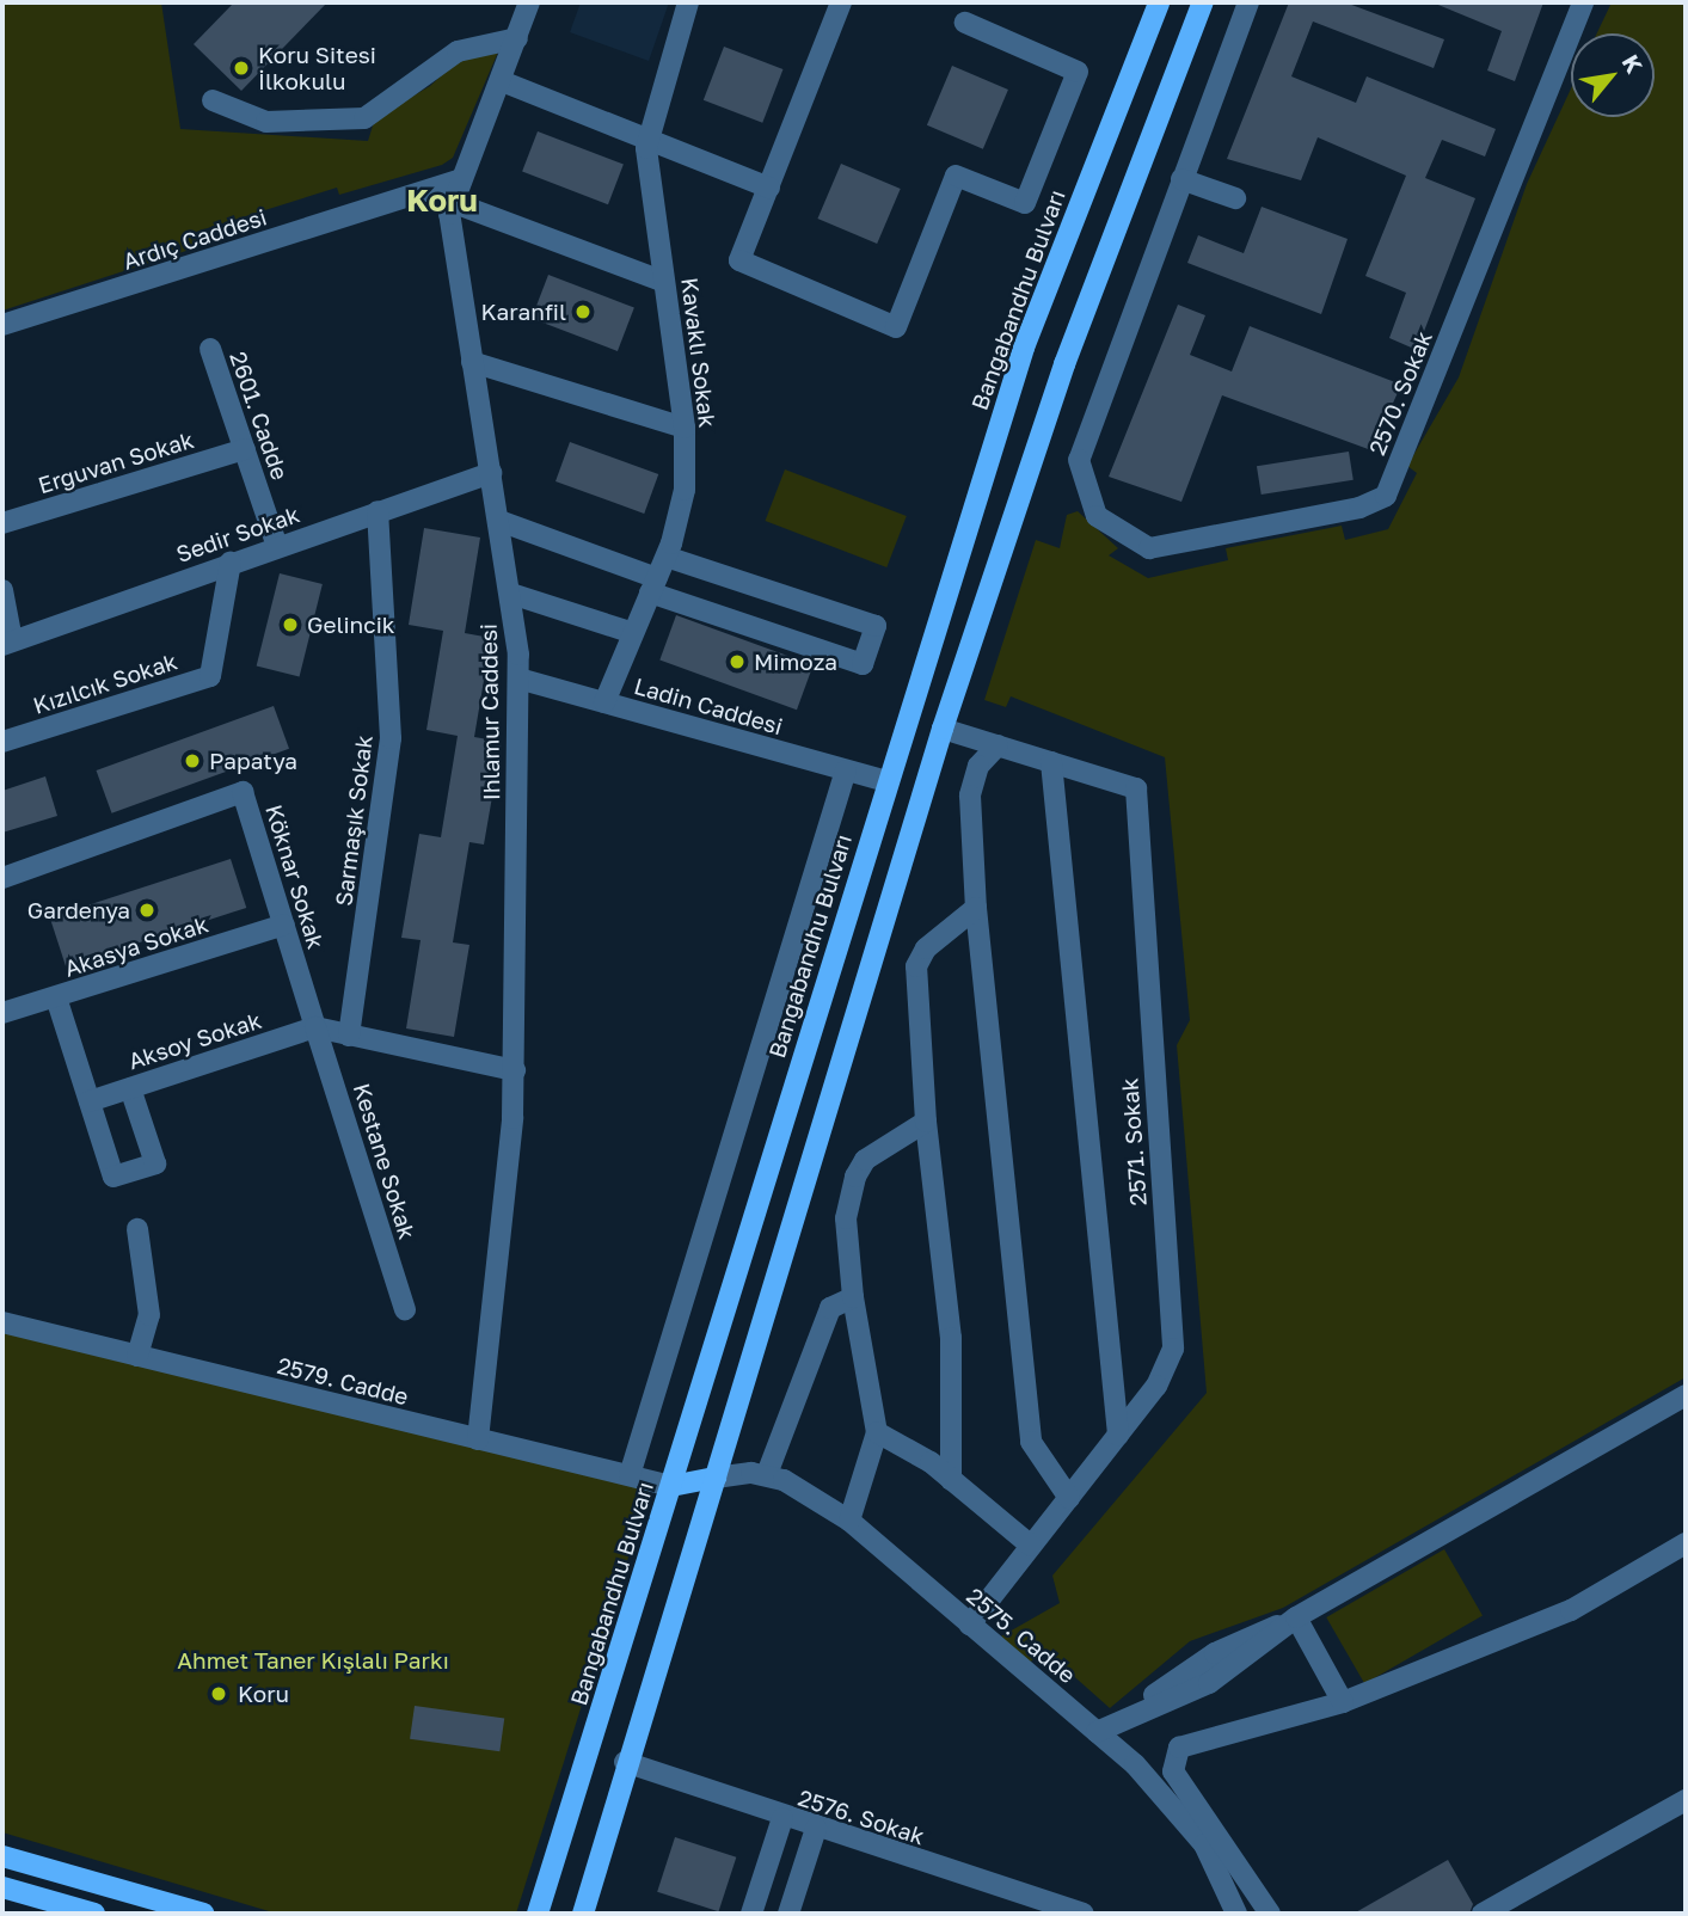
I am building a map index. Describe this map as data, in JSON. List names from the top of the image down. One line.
{"streets":{"main road":["Bangabandhu Bulvarı"],"street":["Ardıç Caddesi","Kavaklı Sokak","2570. Sokak","2601. Cadde","Erguvan Sokak","Sedir Sokak","Kızılcık Sokak","Ladin Caddesi","Ihlamur Caddesi","Sarmaşık Sokak","Köknar Sokak","Akasya Sokak","Aksoy Sokak","2571. Sokak","Kestane Sokak","2579. Cadde","2575. Cadde","2576. Sokak"]},"crossings":[["Bangabandhu Bulvarı","Ladin Caddesi"],["Bangabandhu Bulvarı","2579. Cadde"],["Kavaklı Sokak","Ladin Caddesi"],["2601. Cadde","Erguvan Sokak"],["2601. Cadde","Sedir Sokak"],["Sedir Sokak","Kızılcık Sokak"],["Sedir Sokak","Ihlamur Caddesi"],["Sedir Sokak","Sarmaşık Sokak"],["Ladin Caddesi","Ihlamur Caddesi"],["Ihlamur Caddesi","2579. Cadde"],["Köknar Sokak","Akasya Sokak"],["Köknar Sokak","Aksoy Sokak"],["Köknar Sokak","Kestane Sokak"],["Aksoy Sokak","Kestane Sokak"],["2571. Sokak","2575. Cadde"]],"districts":["Koru"],"parks":["Ahmet Taner Kışlalı Parkı"],"places":["Koru Sitesi İlkokulu","Karanfil","Gelincik","Mimoza","Papatya","Gardenya","Koru"],"north":"top right"}
